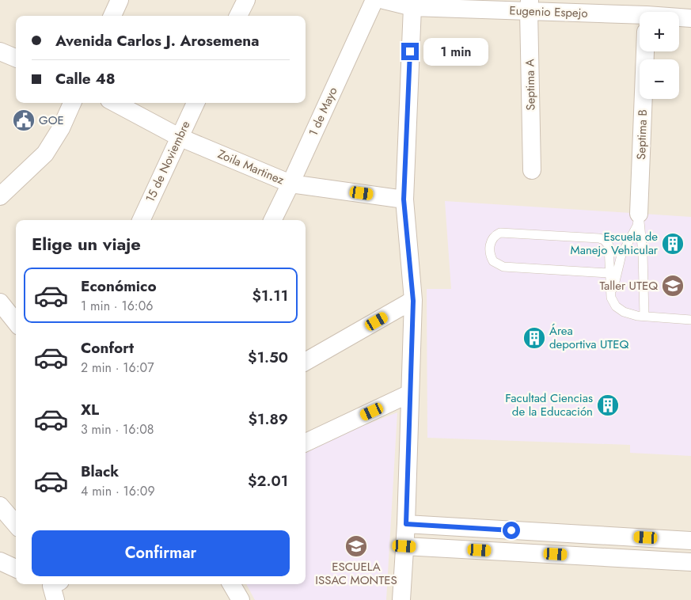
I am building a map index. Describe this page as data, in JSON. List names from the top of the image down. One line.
{"streets":{"street":["Eugenio Espejo","Septima A","1 de Mayo","Septima B","15 de Noviembre","Zoila Martinez"]},"crossings":[["Eugenio Espejo","Septima A"],["1 de Mayo","Zoila Martinez"],["15 de Noviembre","Zoila Martinez"]],"places":{"public building":["GOE"],"building":["Escuela de Manejo Vehicular","Área deportiva UTEQ","Facultad Ciencias de la Educación"],"school or university":["Taller UTEQ","ESCUELA ISSAC MONTES"]},"page":{"map_buttons":["+","−"],"banner":["Avenida Carlos J. Arosemena","Calle 48"],"bubble":"1 min","heading":"Elige un viaje","list":[{"name":"Económico","note":"1 min · 16:06","value":"$1.11"},{"name":"Confort","note":"2 min · 16:07","value":"$1.50"},{"name":"XL","note":"3 min · 16:08","value":"$1.89"},{"name":"Black","note":"4 min · 16:09","value":"$2.01"}],"buttons":"Confirmar"}}
